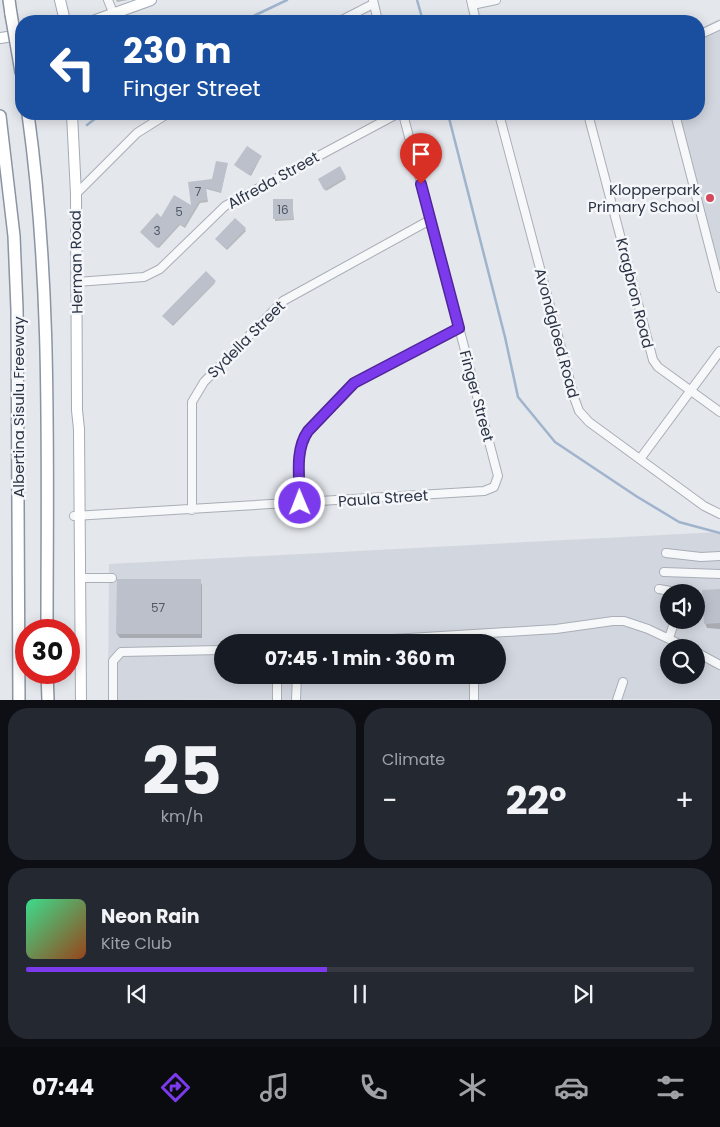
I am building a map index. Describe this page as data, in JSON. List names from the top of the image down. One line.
{"streets":{"highway":["Albertina Sisulu Freeway"],"main road":["Herman Road"],"street":["Alfreda Street","Kragbron Road","Avondgloed Road","Sydella Street","Finger Street","Paula Street"]},"crossings":[["Alfreda Street","Herman Road"],["Herman Road","Paula Street"],["Sydella Street","Finger Street"],["Sydella Street","Paula Street"],["Finger Street","Paula Street"]],"places":["Klopperpark Primary School"],"house_numbers":["7","16","5","3","57"],"page":{"turn":["230 m","Finger Street"],"limit":"30","trip":"07:45 · 1 min · 360 m","tile":[["25","km/h"],"Climate"],"heat":["−","22°","+"],"song":["Neon Rain","Kite Club"],"tabs":"07:44"}}
